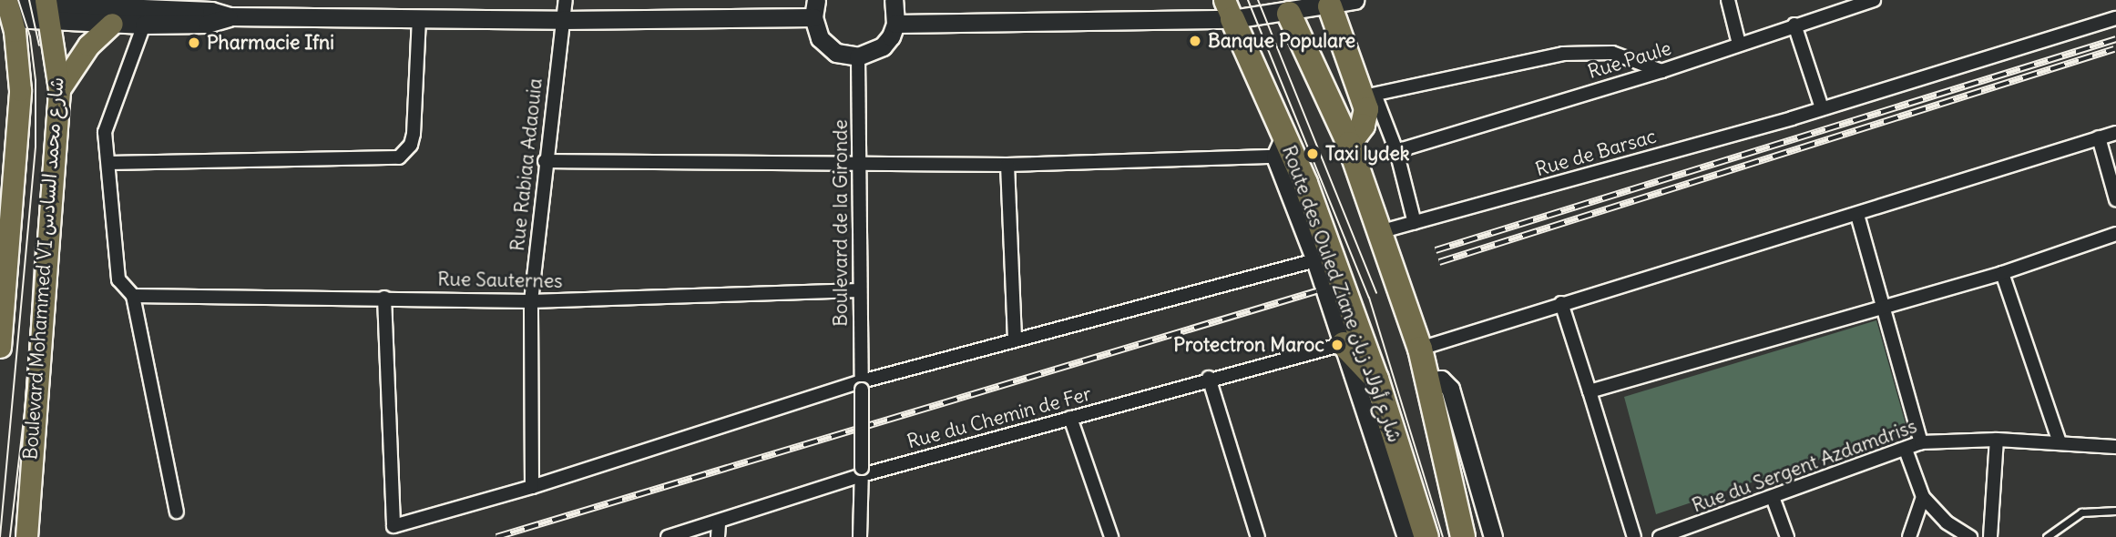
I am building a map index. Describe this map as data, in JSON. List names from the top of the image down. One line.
{"streets":{"highway":["Route des Ouled Ziane شارع أولاد زيان"],"main road":["Boulevard Mohammed VI شارع محمد السادس"],"street":["Rue Paule","Rue de Barsac","Rue Rabiaa Adaouia","Boulevard de la Gironde","Rue Sauternes","Rue du Chemin de Fer","Rue du Sergent Azdamdriss"]},"crossings":[["Rue Rabiaa Adaouia","Rue Sauternes"],["Boulevard de la Gironde","Rue Sauternes"],["Boulevard de la Gironde","Rue du Chemin de Fer"]],"places":["Banque Populare","Pharmacie Ifni","Taxi lydek","Protectron Maroc"]}
